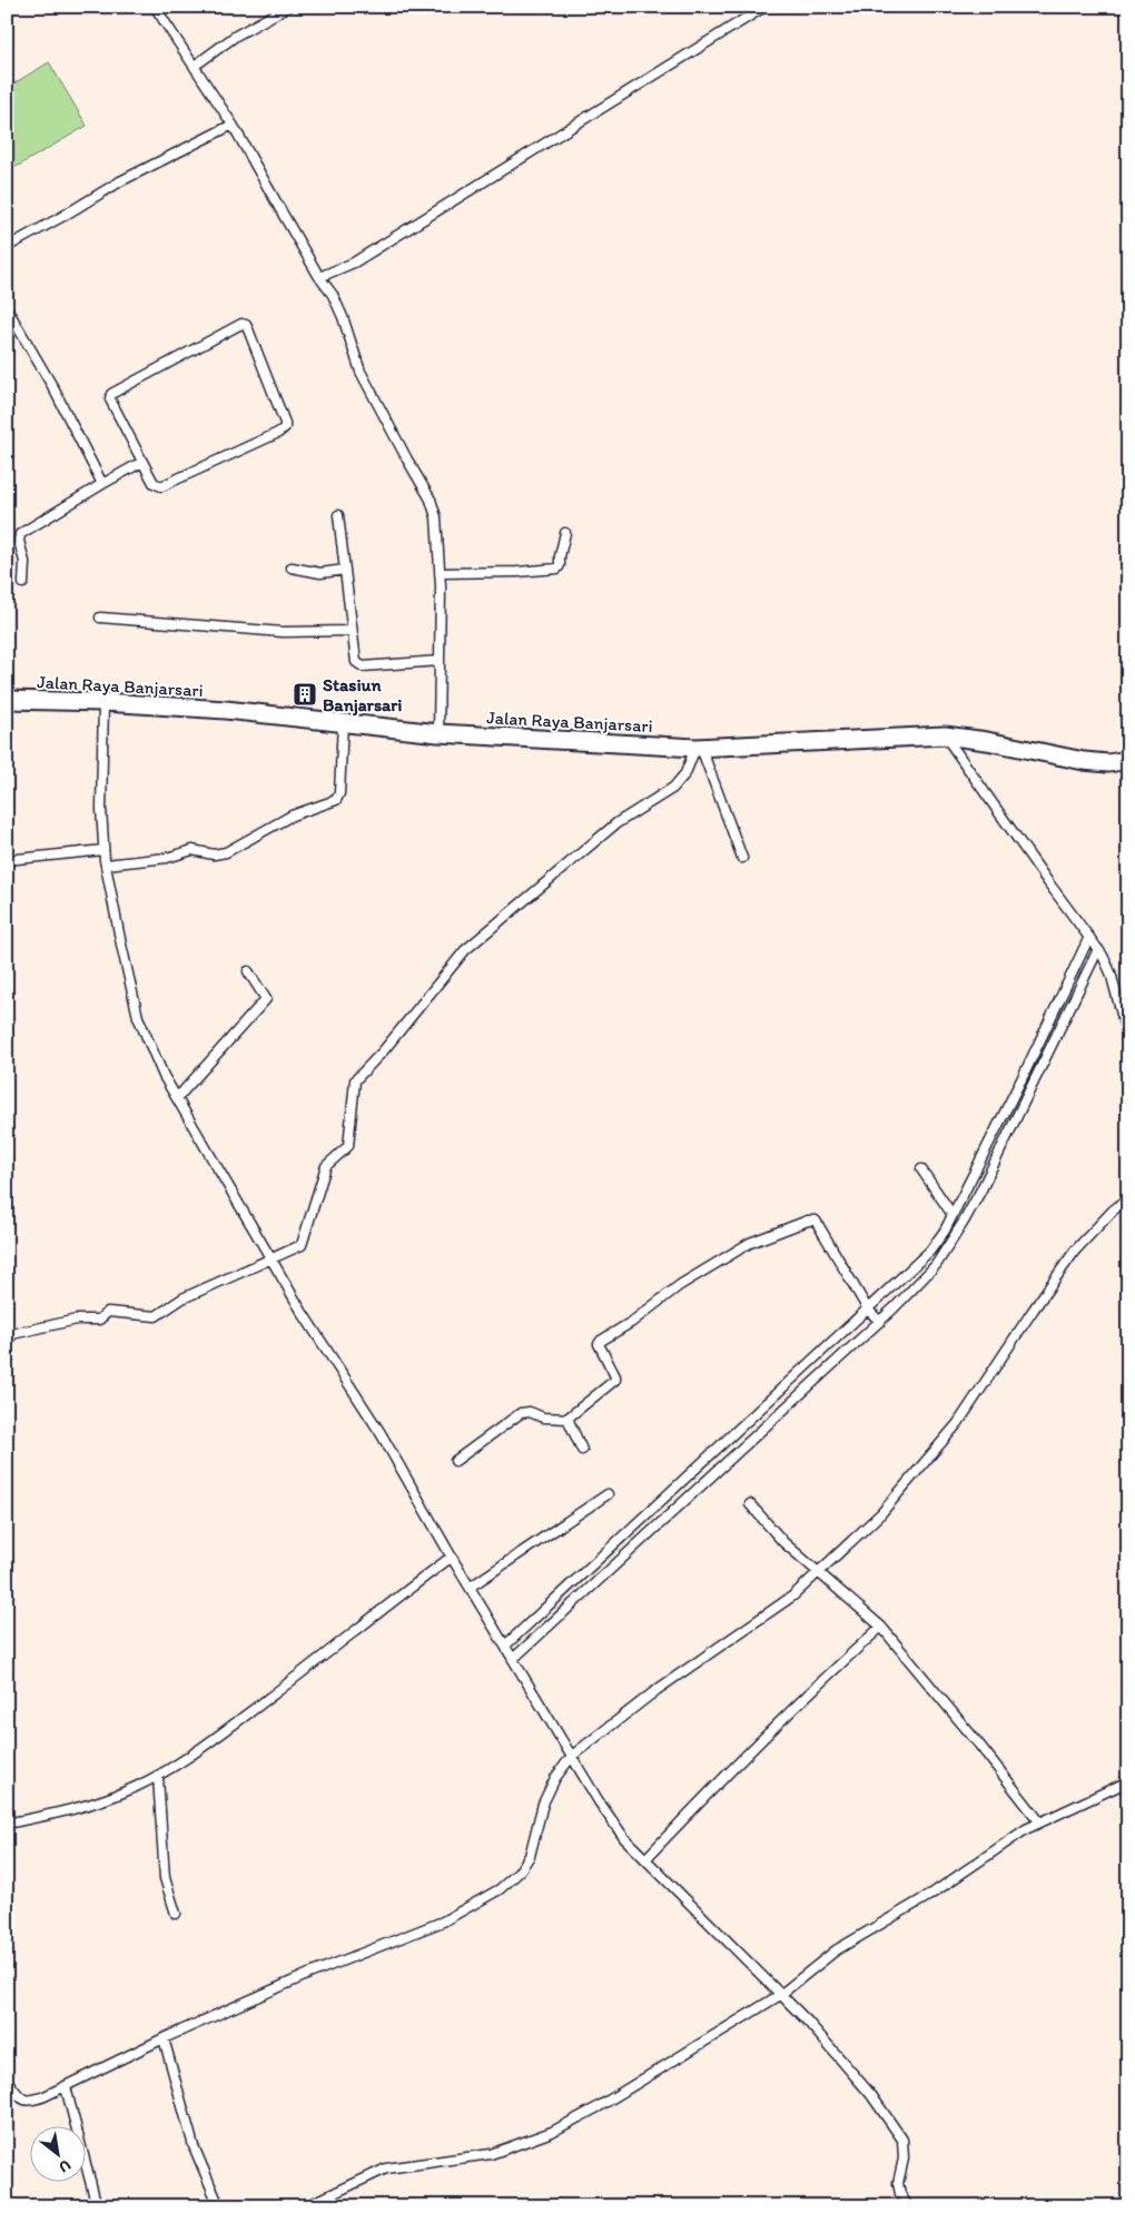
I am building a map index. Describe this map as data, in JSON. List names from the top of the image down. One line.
{"streets":{"highway":["Jalan Raya Banjarsari"]},"places":{"building":["Stasiun Banjarsari"]},"north":"bottom right"}
